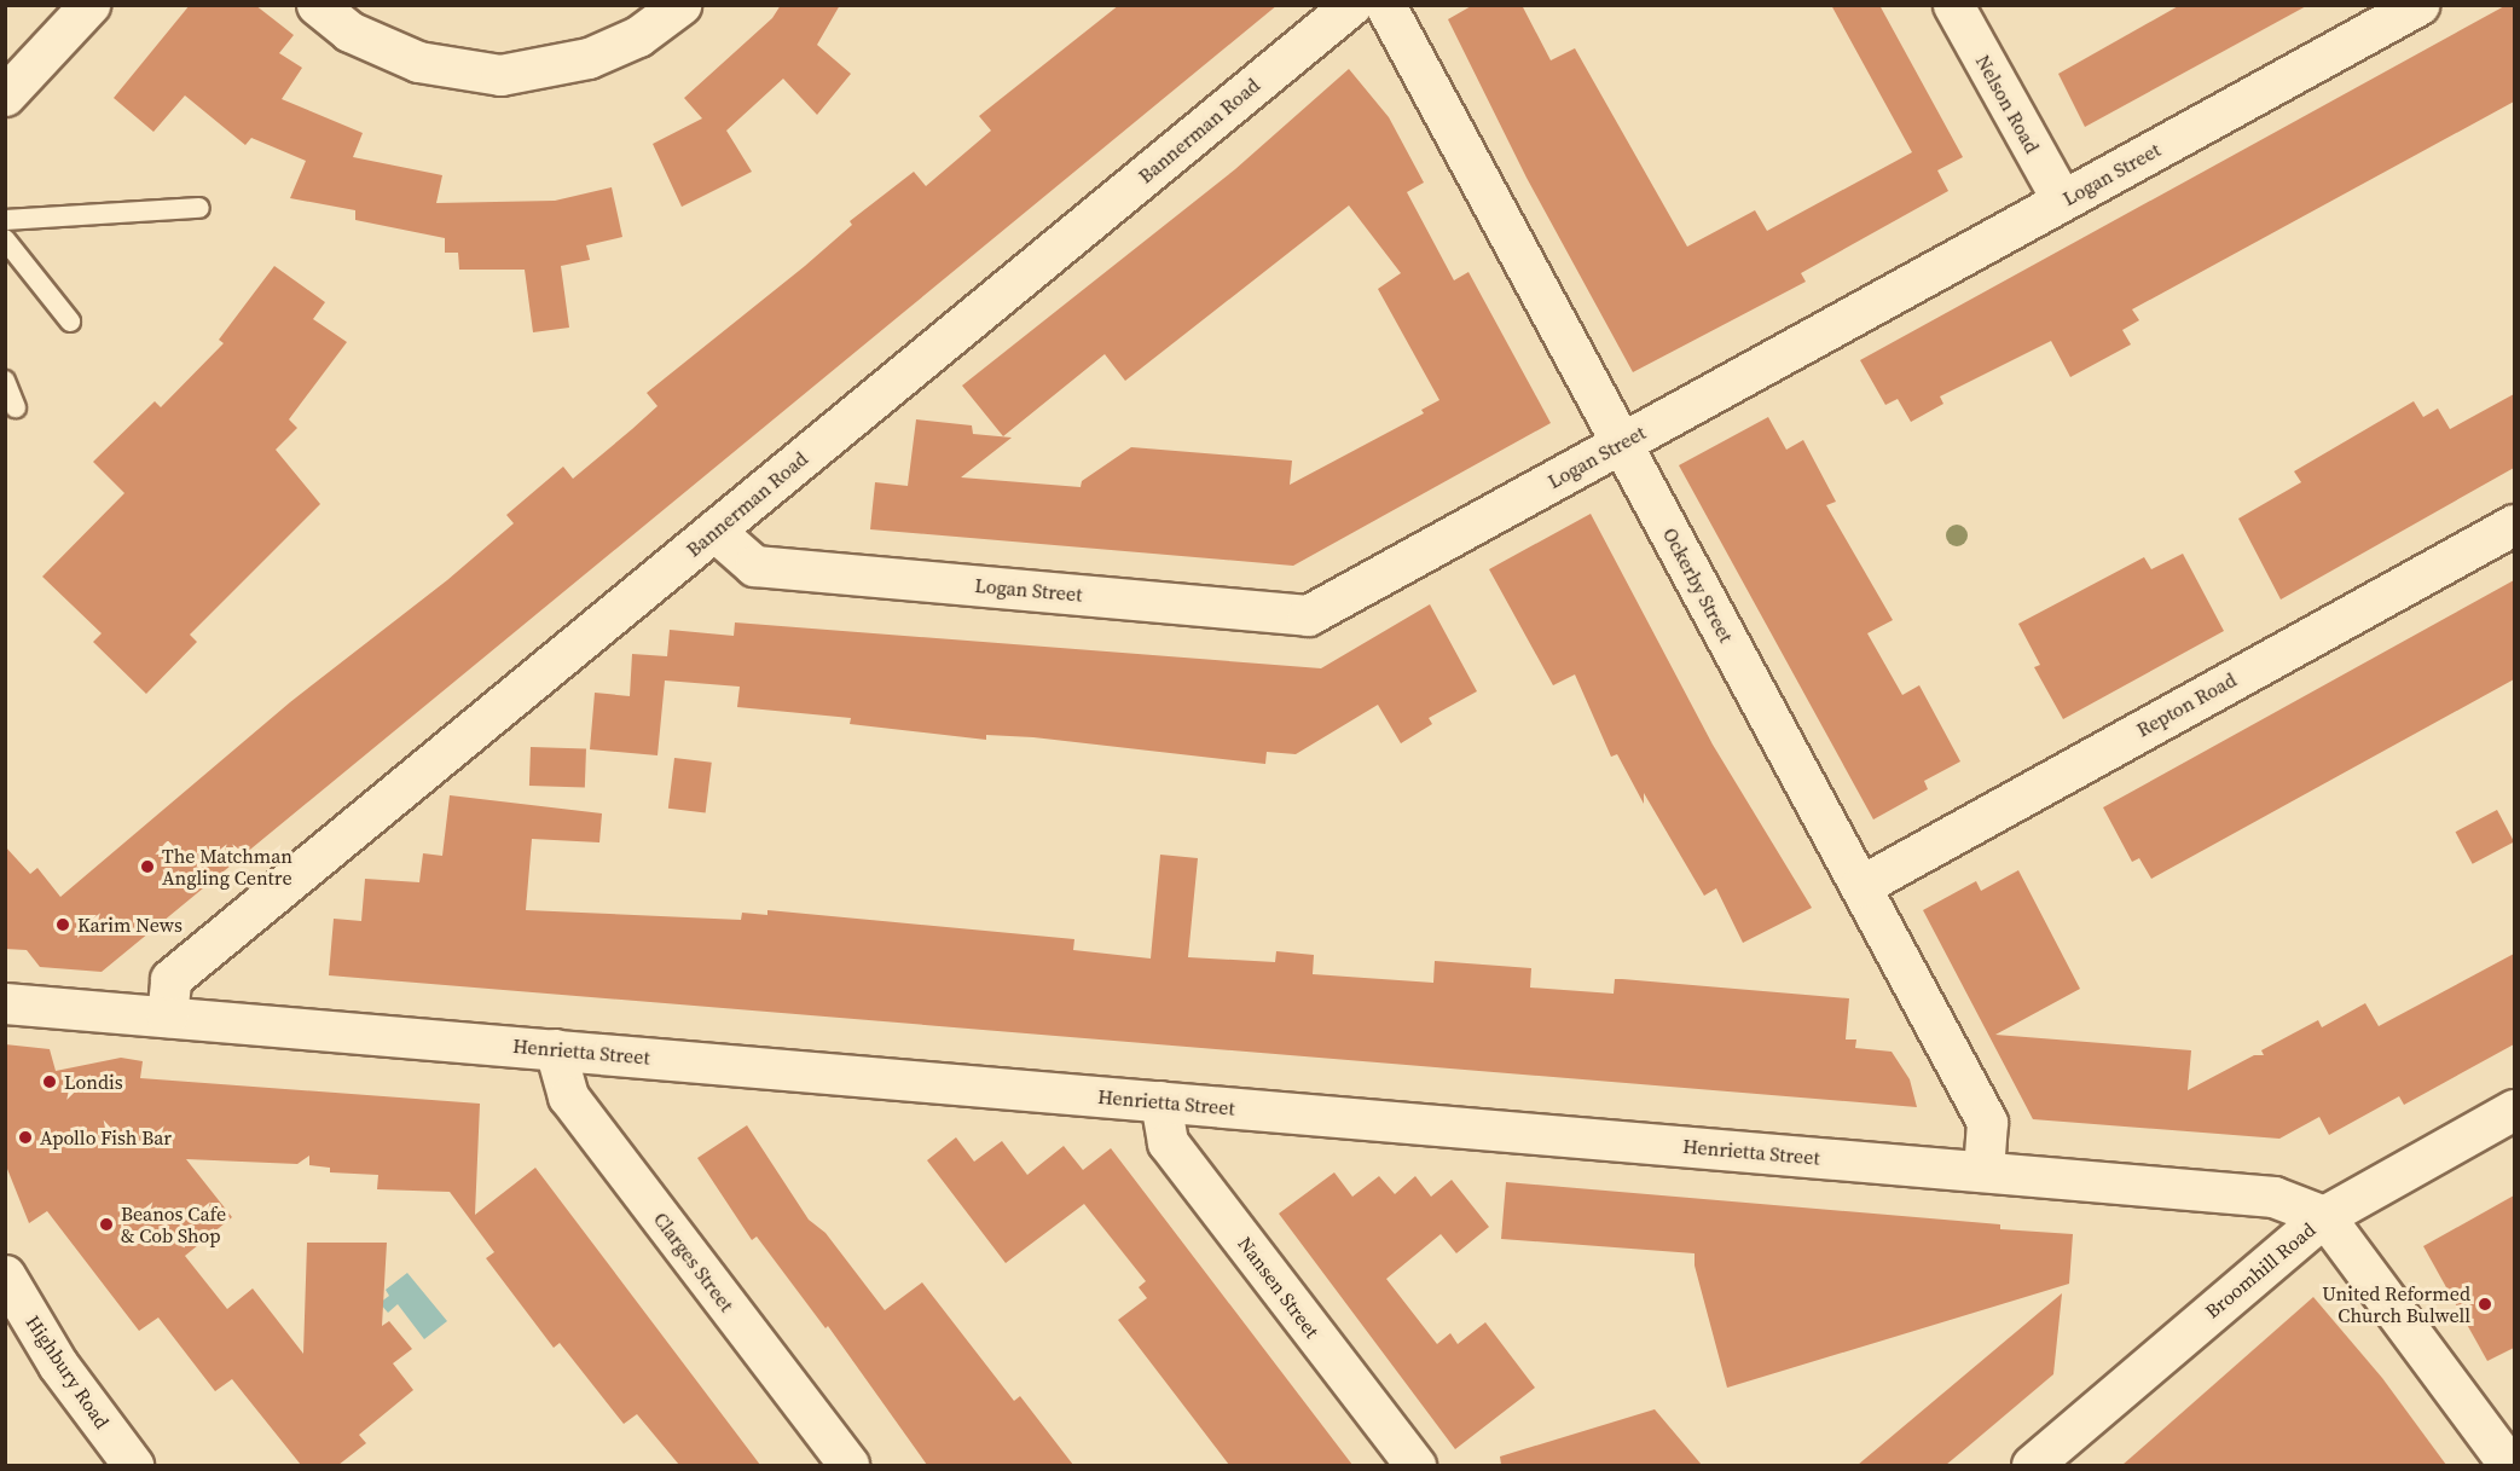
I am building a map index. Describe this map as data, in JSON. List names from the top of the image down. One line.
{"streets":{"street":["Nelson Road","Bannerman Road","Logan Street","Ockerby Street","Repton Road","Henrietta Street","Clarges Street","Broomhill Road","Nansen Street","Highbury Road"]},"crossings":[["Nelson Road","Logan Street"],["Bannerman Road","Logan Street"],["Bannerman Road","Henrietta Street"],["Logan Street","Ockerby Street"],["Ockerby Street","Repton Road"],["Ockerby Street","Henrietta Street"],["Henrietta Street","Clarges Street"],["Henrietta Street","Broomhill Road"],["Henrietta Street","Nansen Street"]],"places":["The Matchman Angling Centre","Karim News","Londis","Apollo Fish Bar","Beanos Cafe & Cob Shop","United Reformed Church Bulwell"]}
